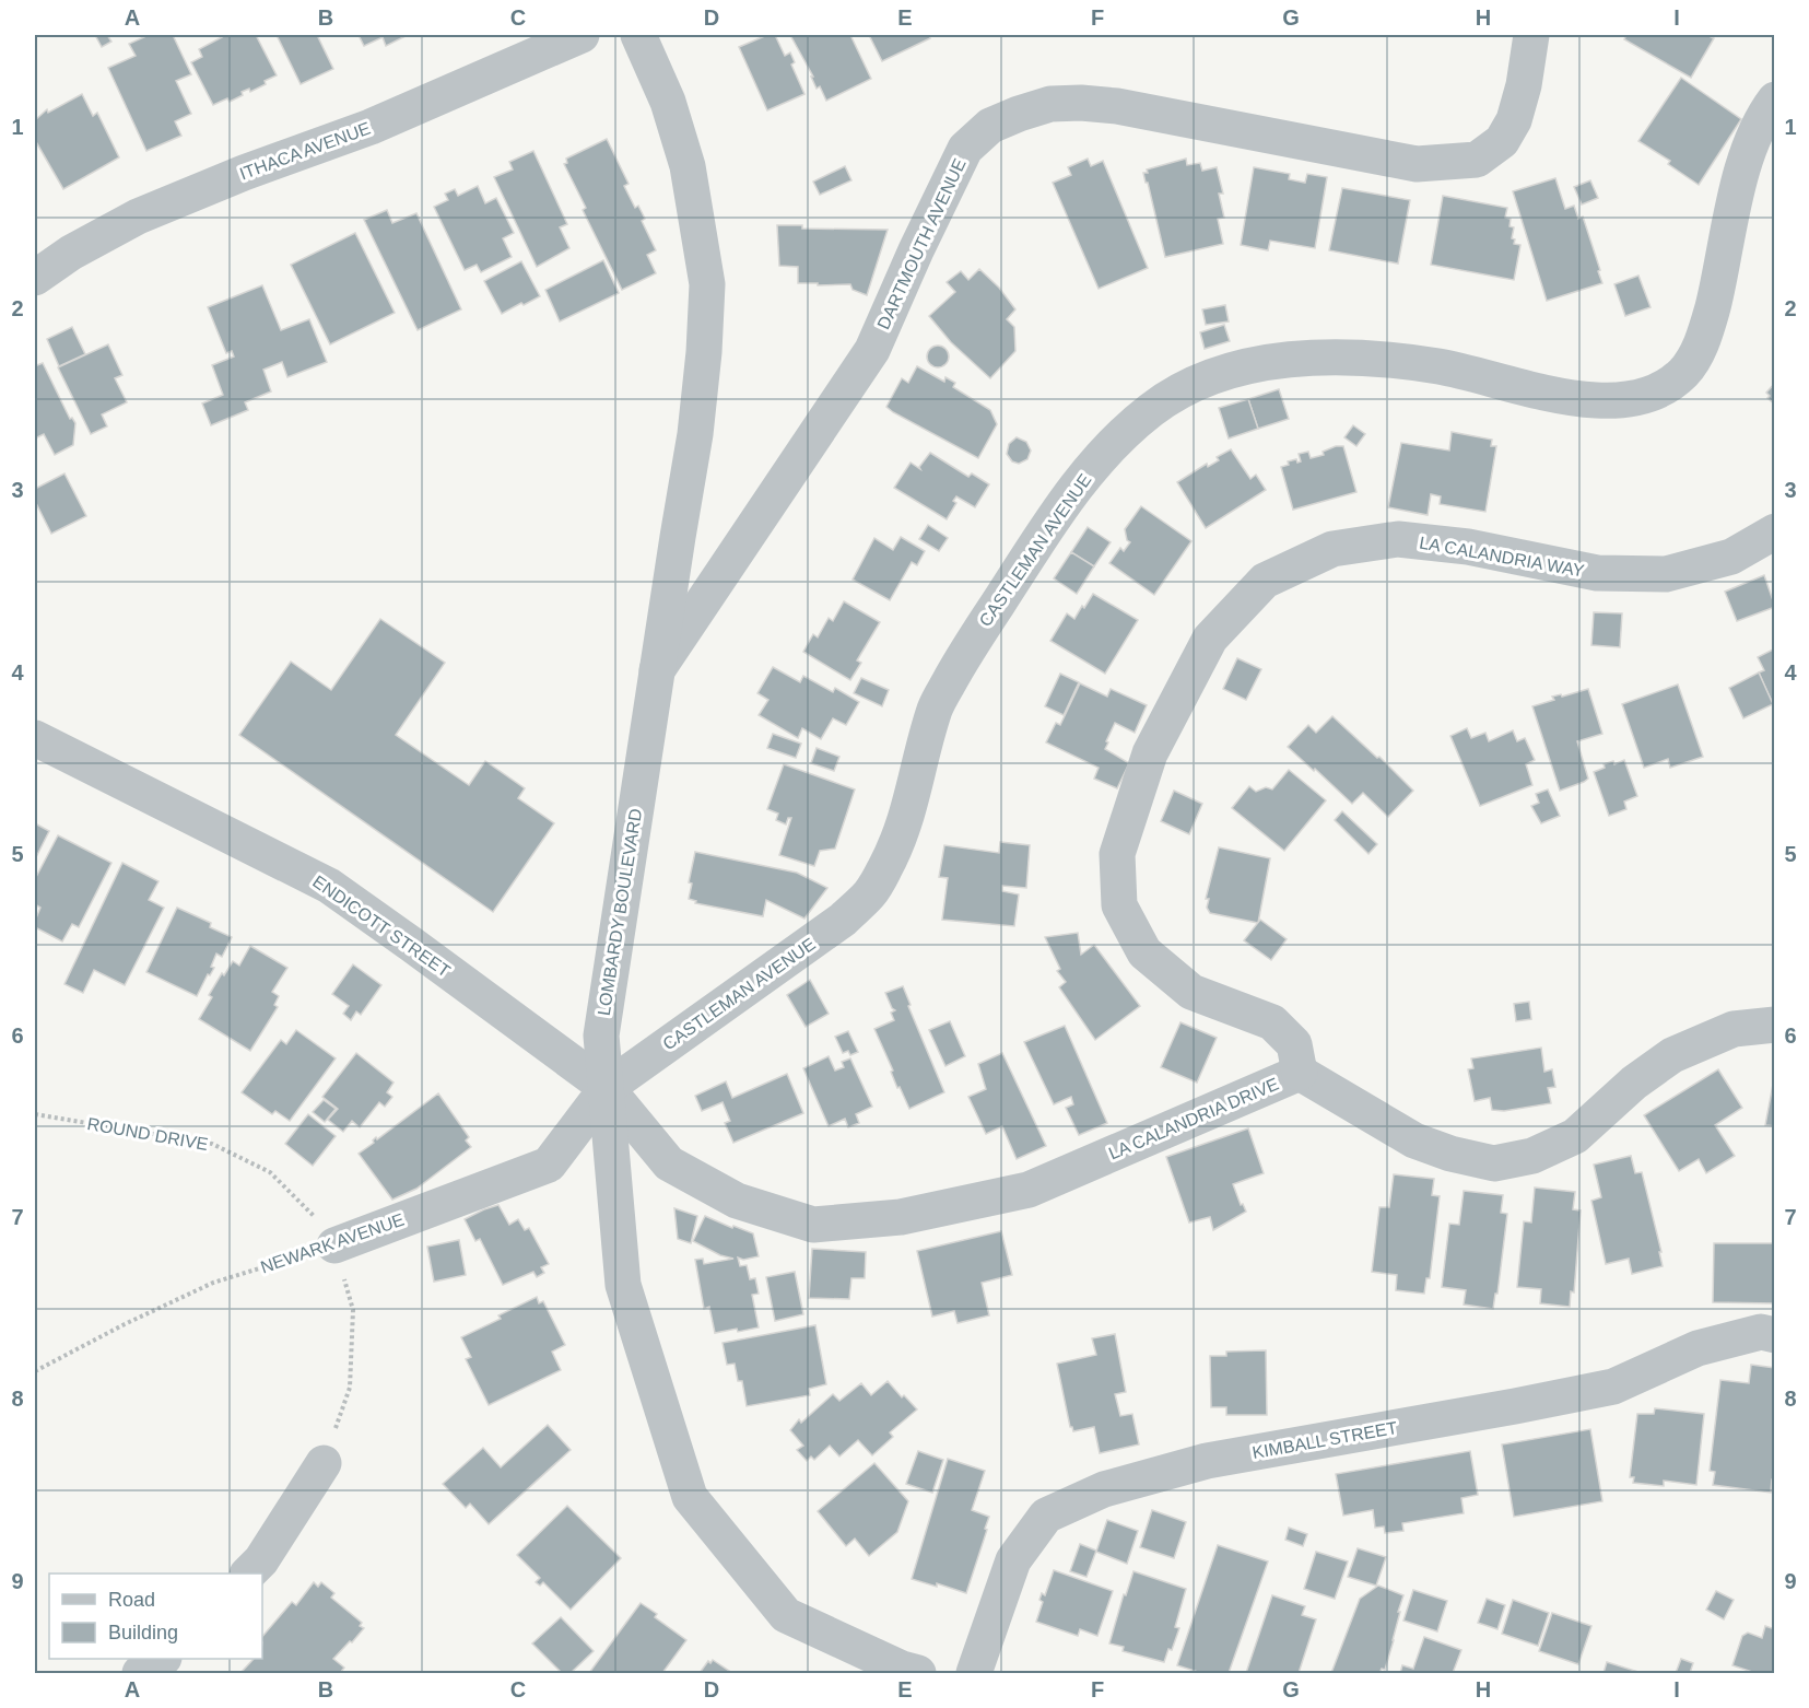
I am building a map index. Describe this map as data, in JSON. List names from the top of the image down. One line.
{"streets":{"street":["ITHACA AVENUE","DARTMOUTH AVENUE","CASTLEMAN AVENUE","LA CALANDRIA WAY","LOMBARDY BOULEVARD","ENDICOTT STREET","LA CALANDRIA DRIVE","NEWARK AVENUE","KIMBALL STREET"],"path":["ROUND DRIVE"]},"crossings":[["DARTMOUTH AVENUE","LOMBARDY BOULEVARD"],["CASTLEMAN AVENUE","LOMBARDY BOULEVARD"],["CASTLEMAN AVENUE","ENDICOTT STREET"],["CASTLEMAN AVENUE","LA CALANDRIA DRIVE"],["CASTLEMAN AVENUE","NEWARK AVENUE"],["LA CALANDRIA WAY","LA CALANDRIA DRIVE"],["LOMBARDY BOULEVARD","ENDICOTT STREET"],["LOMBARDY BOULEVARD","LA CALANDRIA DRIVE"],["LOMBARDY BOULEVARD","NEWARK AVENUE"],["ENDICOTT STREET","LA CALANDRIA DRIVE"],["ENDICOTT STREET","NEWARK AVENUE"],["LA CALANDRIA DRIVE","NEWARK AVENUE"],["ROUND DRIVE","NEWARK AVENUE"]],"legend":["Road","Building"],"grid":{"columns":["A","B","C","D","E","F","G","H","I"],"rows":["1","2","3","4","5","6","7","8","9"]}}
